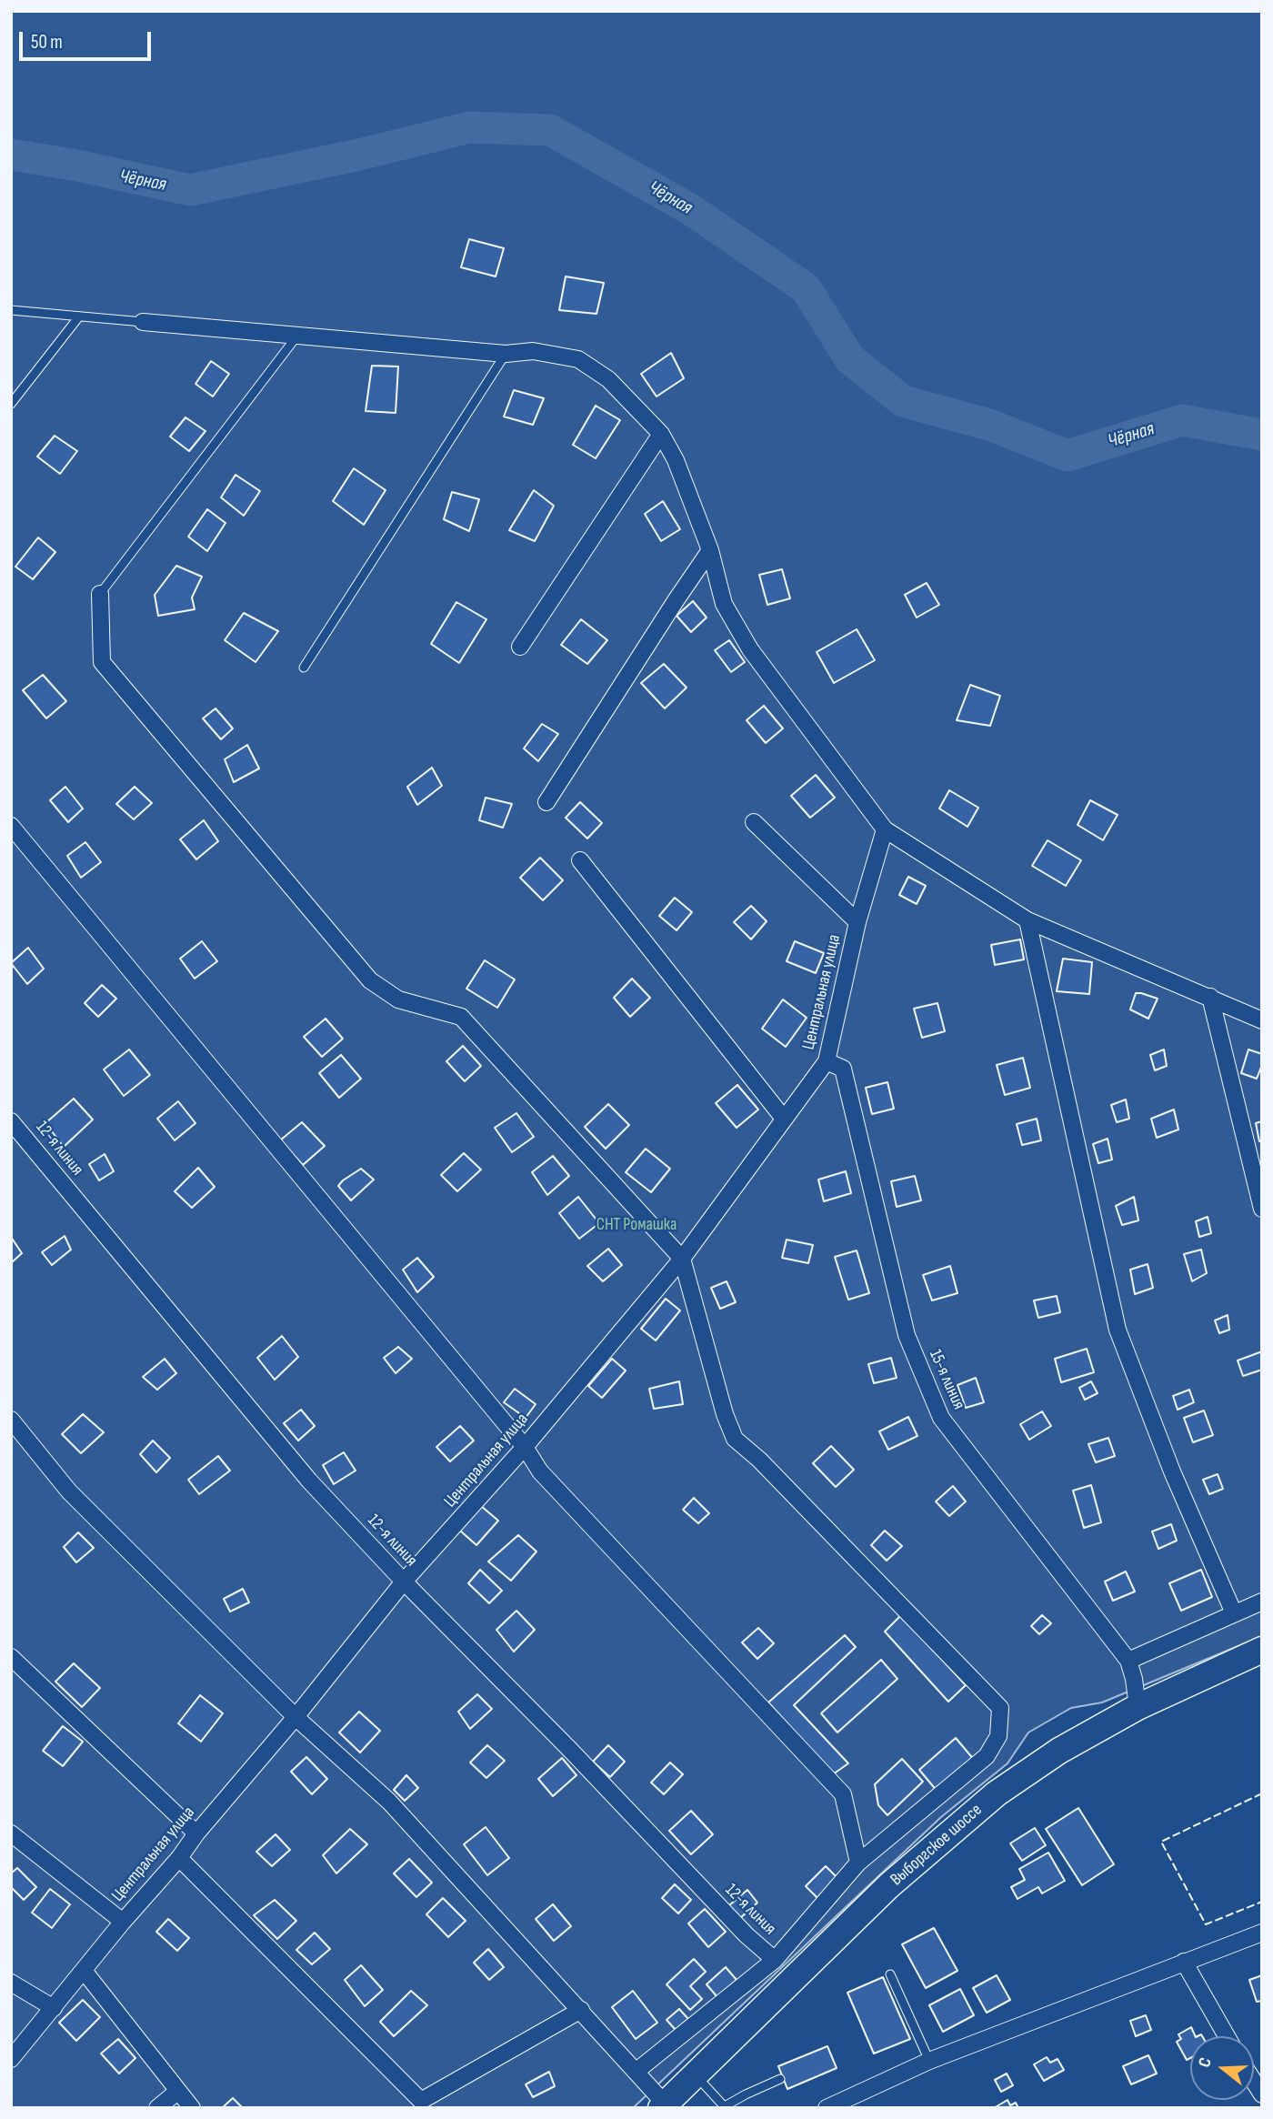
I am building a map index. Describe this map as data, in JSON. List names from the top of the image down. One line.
{"streets":{"main road":["Выборгское шоссе"],"street":["Центральная улица","12-я линия","15-я линия"]},"crossings":[["Центральная улица","12-я линия"],["Центральная улица","15-я линия"],["15-я линия","Выборгское шоссе"]],"water":["Чёрная"],"parks":["СНТ Ромашка"],"scale_bar":"50 m","north":"left"}
